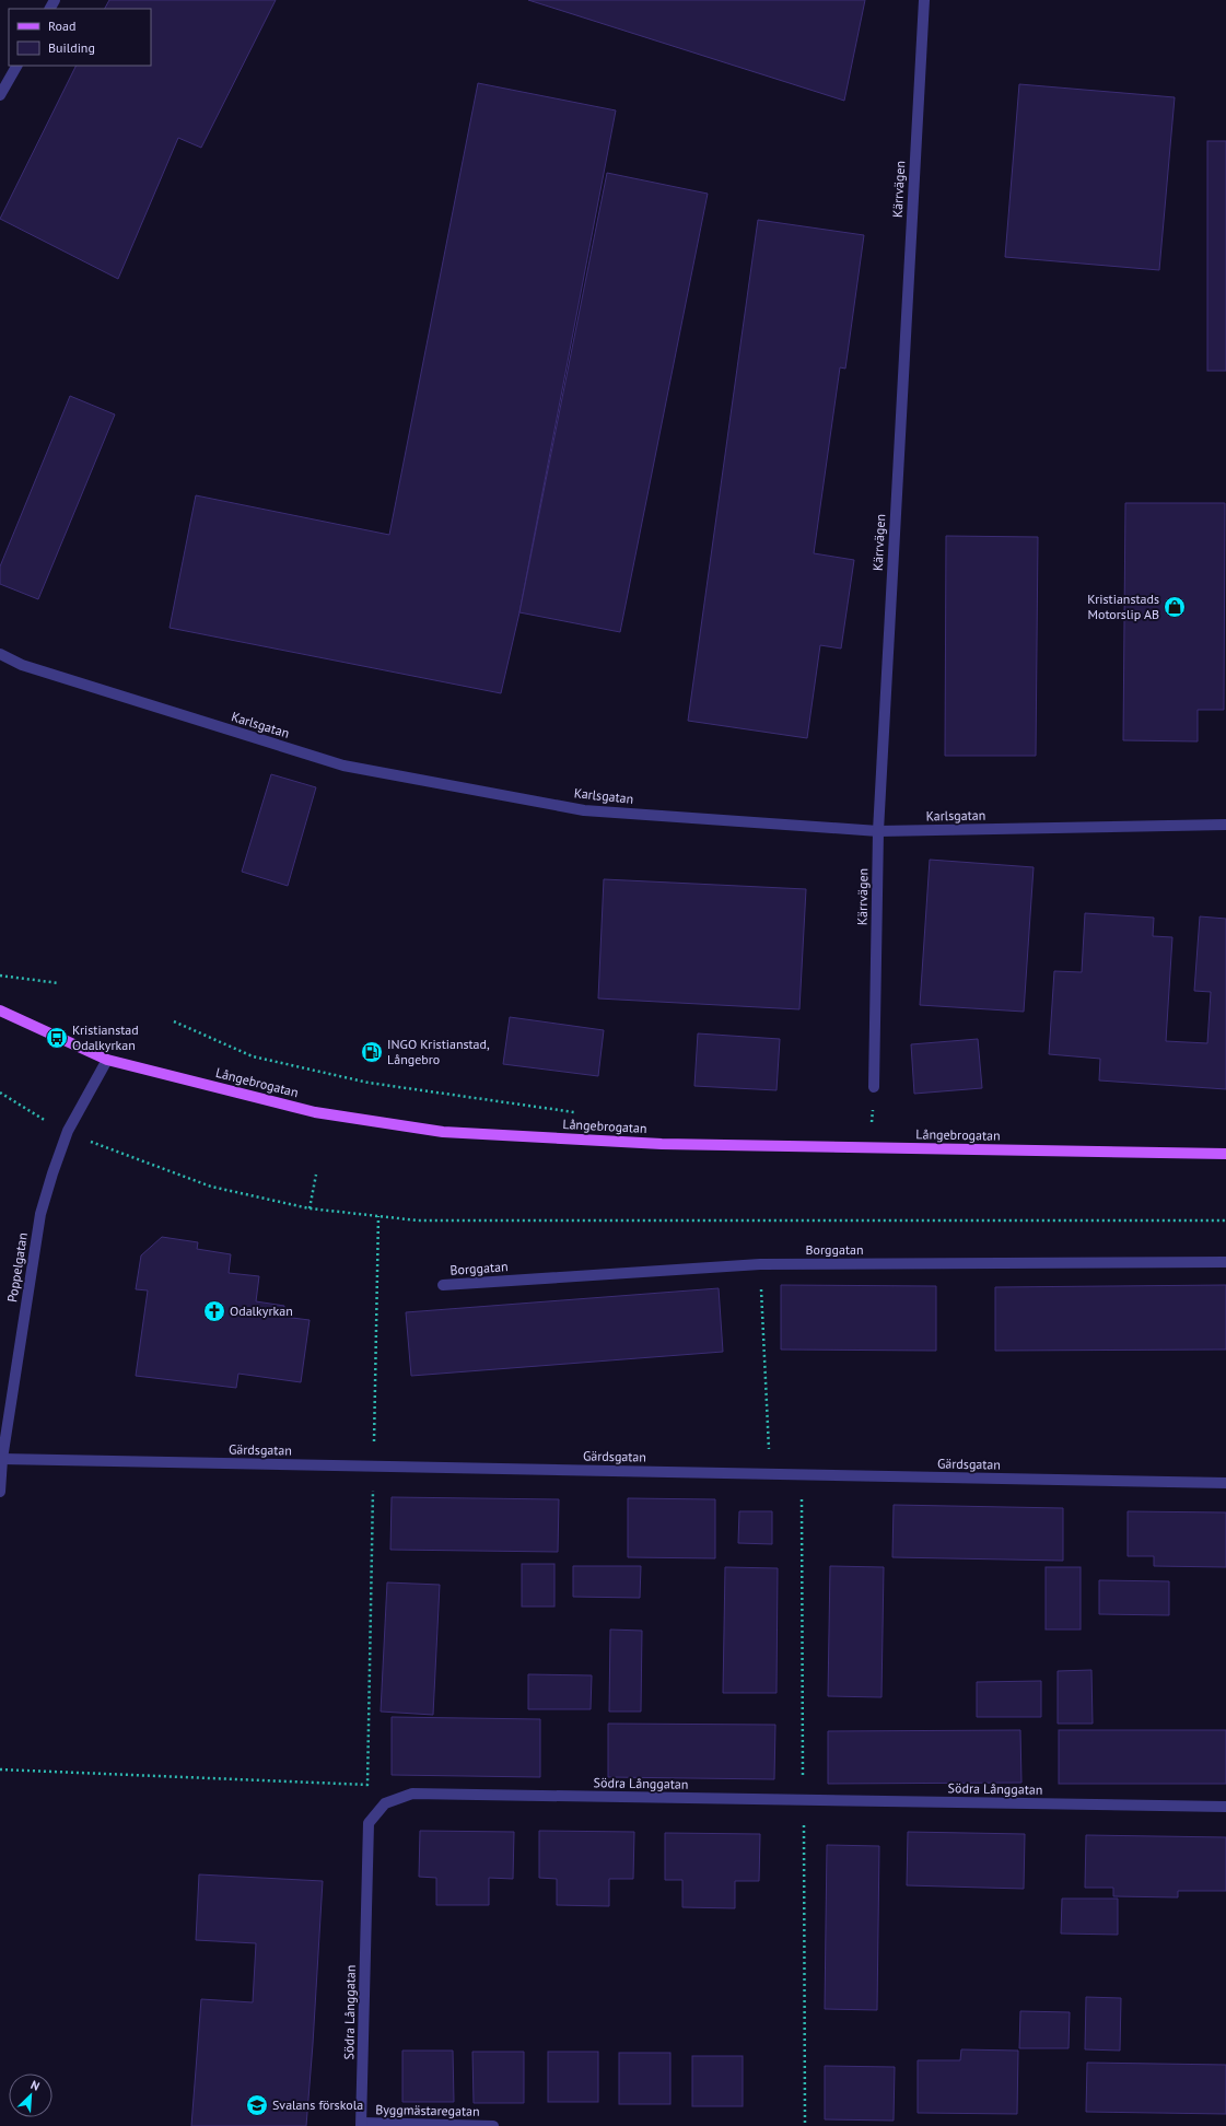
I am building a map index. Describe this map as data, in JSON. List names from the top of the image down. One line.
{"streets":{"main road":["Långebrogatan"],"street":["Kärrvägen","Karlsgatan","Borggatan","Poppelgatan","Gärdsgatan","Södra Långgatan","Byggmästaregatan"]},"crossings":[["Kärrvägen","Karlsgatan"],["Långebrogatan","Poppelgatan"],["Poppelgatan","Gärdsgatan"],["Södra Långgatan","Byggmästaregatan"]],"places":{"shop":["Kristianstads Motorslip AB"],"bus stop":["Kristianstad Odalkyrkan"],"fuel station":["INGO Kristianstad, Långebro"],"church":["Odalkyrkan"],"school or university":["Svalans förskola"]},"legend":["Road","Building"],"north":"top right"}
